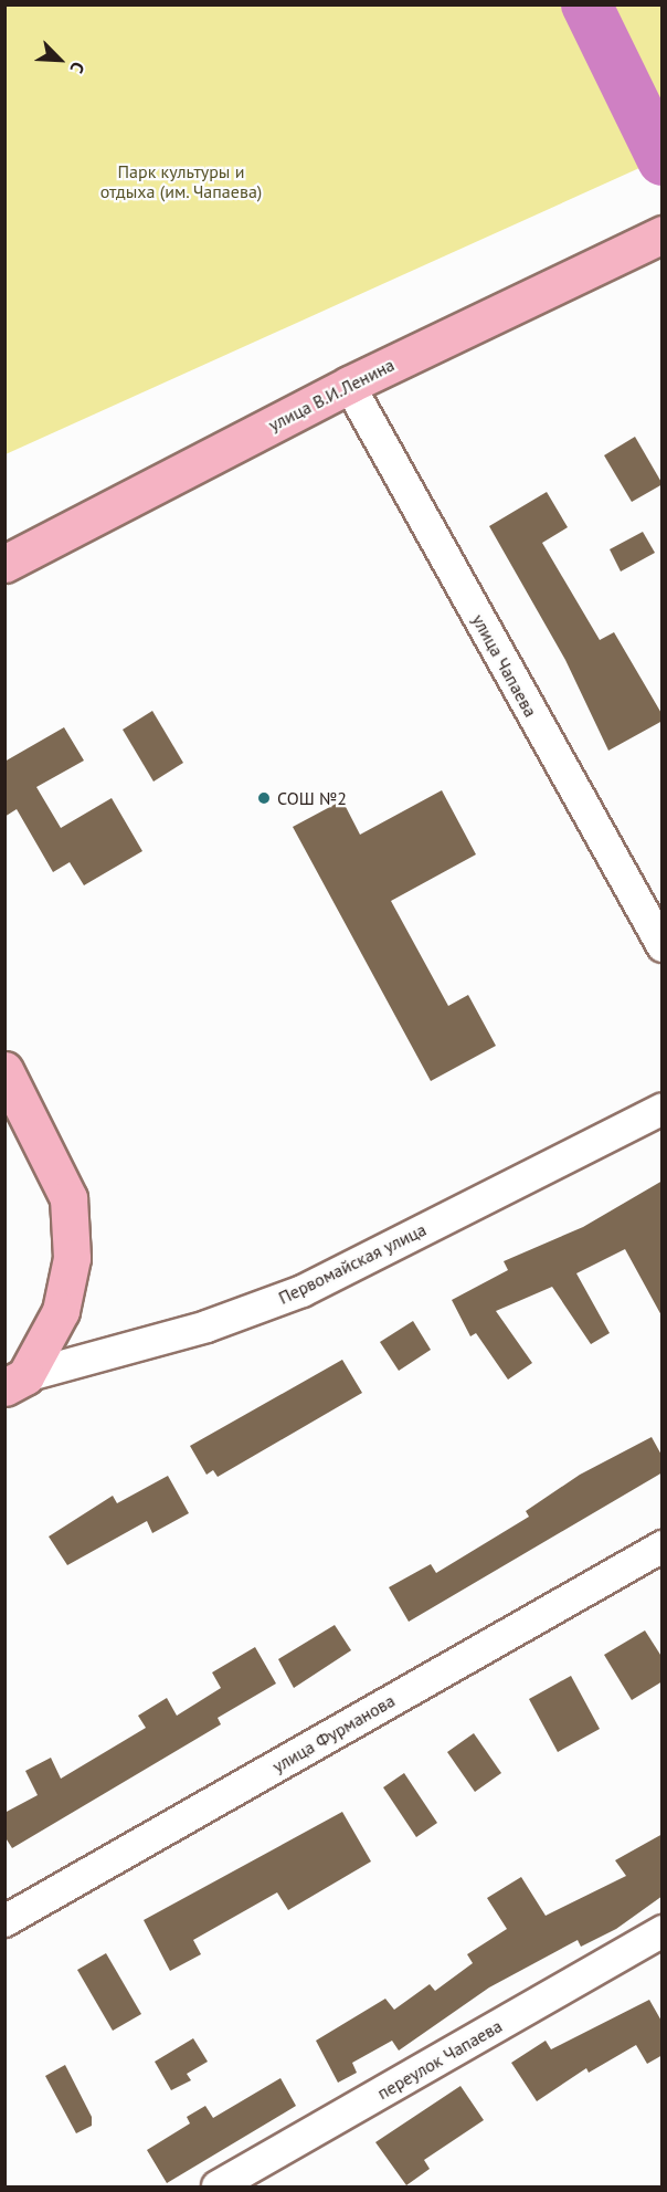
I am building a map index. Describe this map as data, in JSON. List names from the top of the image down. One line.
{"streets":{"main road":["улица В.И.Ленина","Первомайская улица"],"street":["улица Чапаева","улица Фурманова","переулок Чапаева"]},"crossings":[["улица В.И.Ленина","улица Чапаева"]],"parks":["Парк культуры и отдыха (им. Чапаева)"],"places":["СОШ №2"],"north":"bottom right"}
